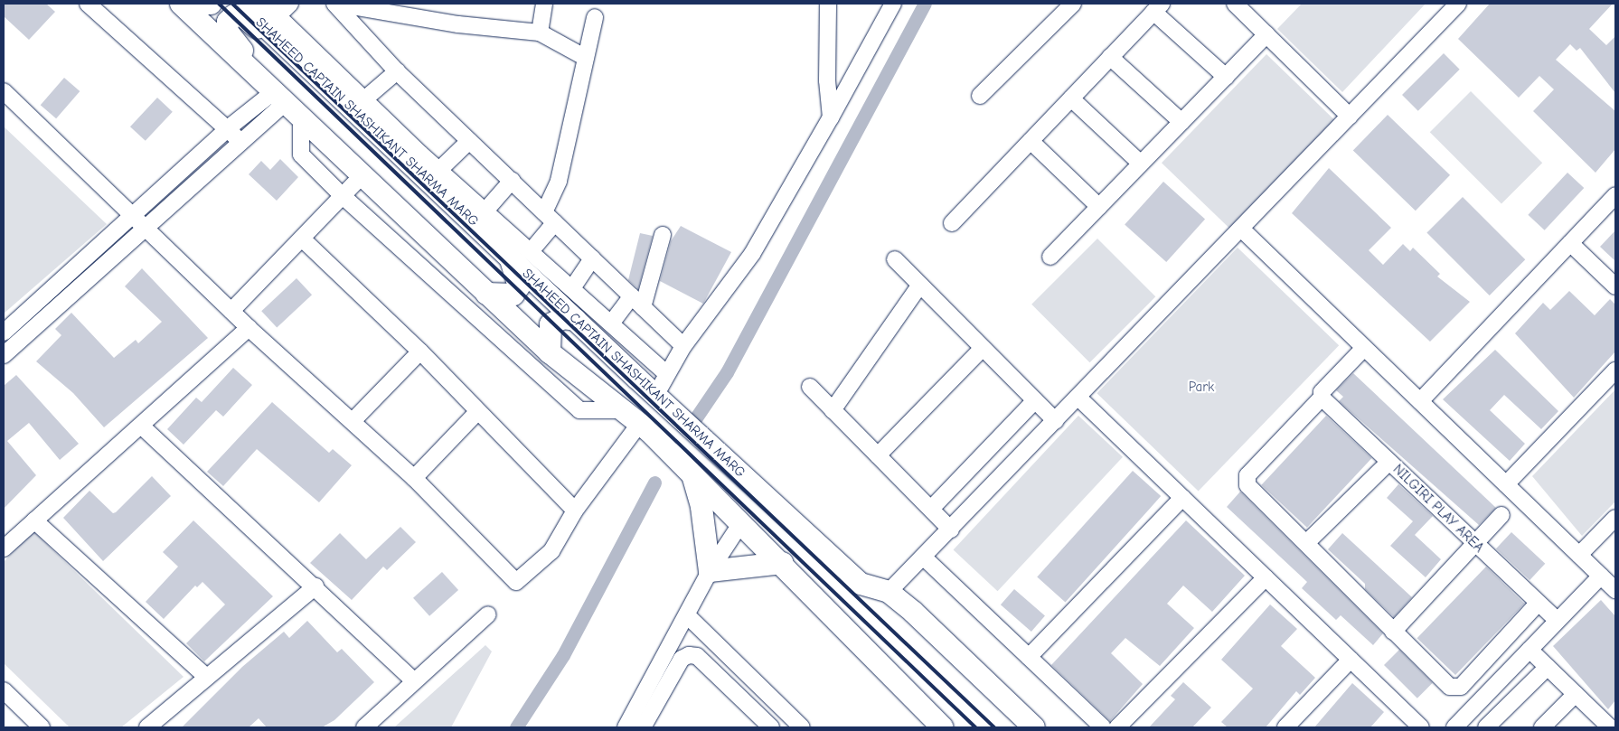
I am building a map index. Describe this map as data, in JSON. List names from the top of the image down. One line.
{"streets":{"main road":["SHAHEED CAPTAIN SHASHIKANT SHARMA MARG"],"street":["NILGIRI PLAY AREA"]},"parks":["Park"]}
